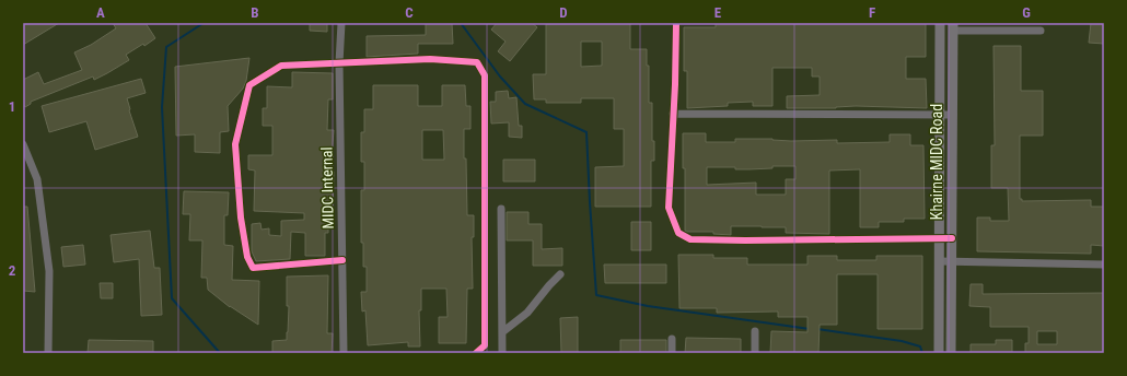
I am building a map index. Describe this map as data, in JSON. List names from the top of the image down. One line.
{"streets":{"main road":["Khairne MIDC Road"],"street":["MIDC Internal"]},"grid":{"columns":["A","B","C","D","E","F","G"],"rows":["1","2"]}}
